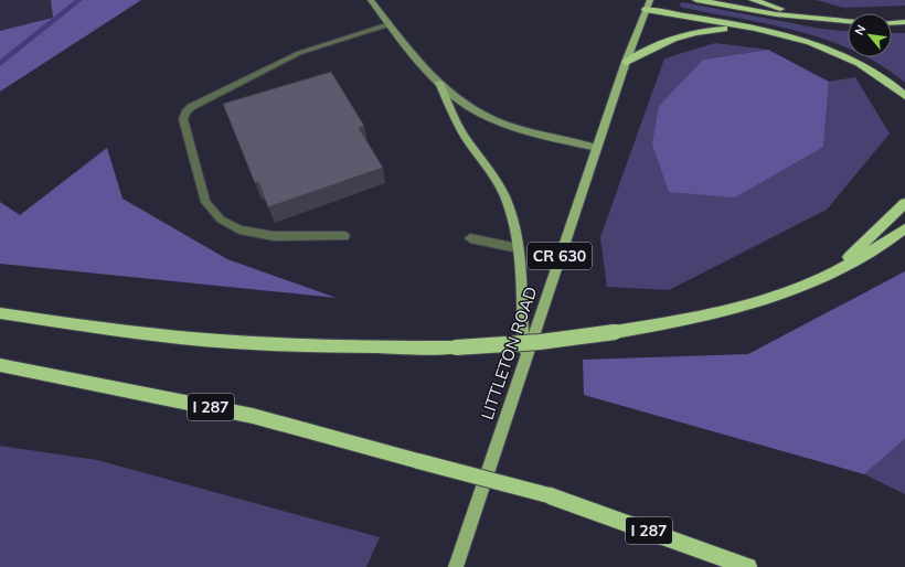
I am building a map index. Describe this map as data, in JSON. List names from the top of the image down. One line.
{"streets":{"highway":["I 287"],"main road":["CR 630","LITTLETON ROAD"]},"north":"top left"}
